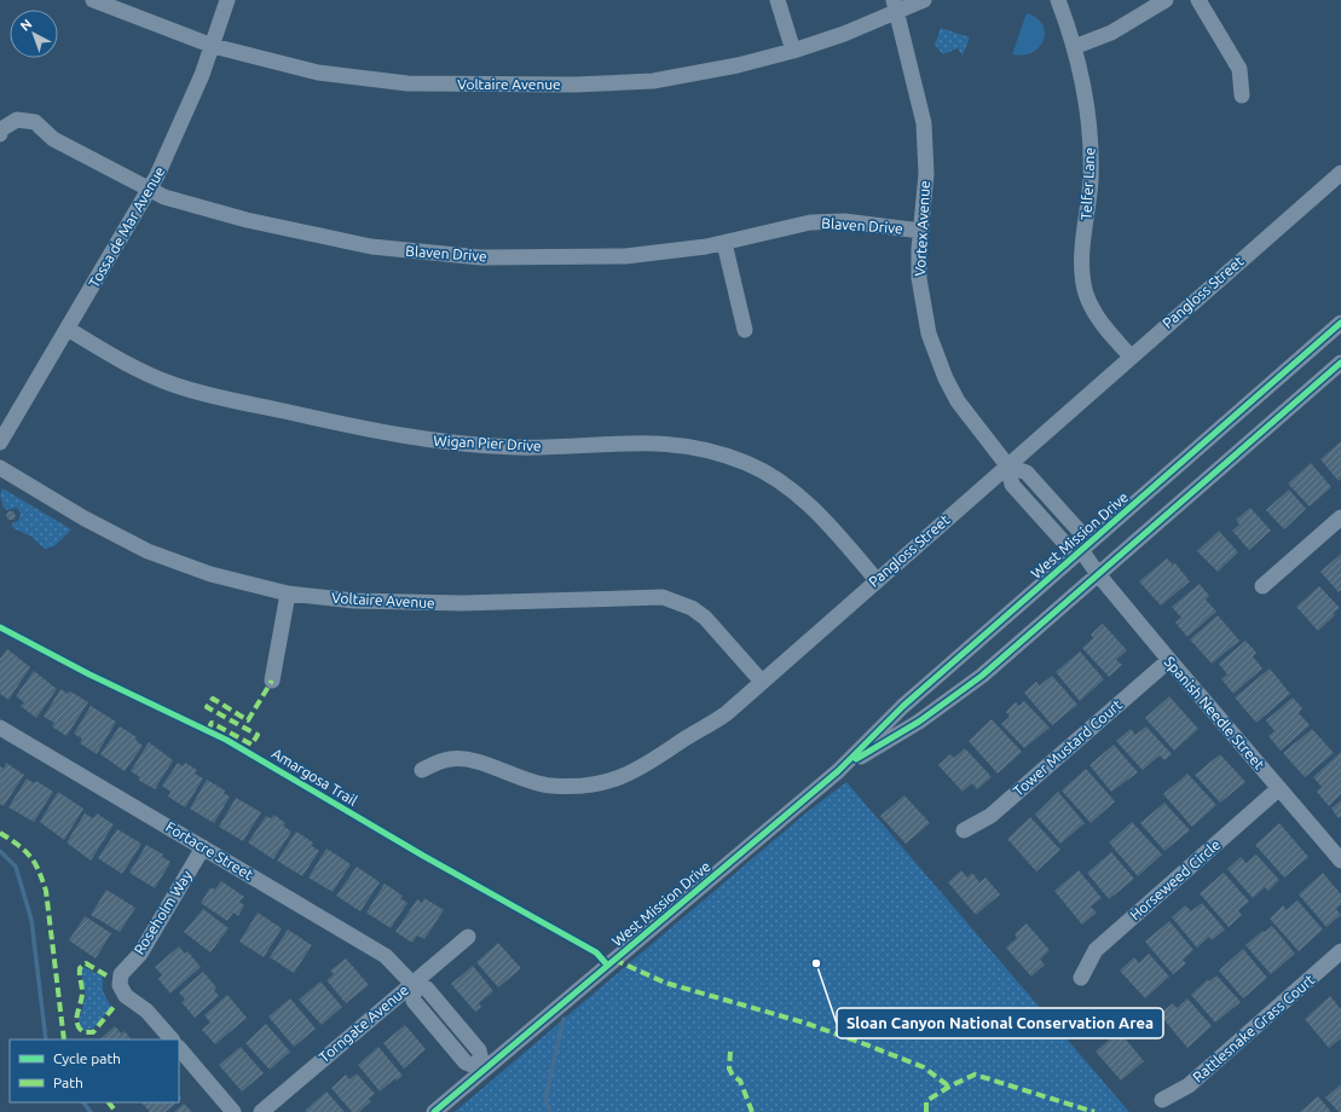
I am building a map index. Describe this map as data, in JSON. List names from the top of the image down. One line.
{"streets":{"street":["Voltaire Avenue","Telfer Lane","Blaven Drive","Tossa de Mar Avenue","Vortex Avenue","Pangloss Street","Wigan Pier Drive","West Mission Drive","Spanish Needle Street","Tower Mustard Court","Fortacre Street","Horseweed Circle","Roseholm Way","Torngate Avenue","Rattlesnake Grass Court"],"cycle path":["Amargosa Trail"]},"crossings":[["Voltaire Avenue","Tossa de Mar Avenue"],["Voltaire Avenue","Vortex Avenue"],["Voltaire Avenue","Pangloss Street"],["Telfer Lane","Pangloss Street"],["Blaven Drive","Tossa de Mar Avenue"],["Blaven Drive","Vortex Avenue"],["Tossa de Mar Avenue","Wigan Pier Drive"],["Vortex Avenue","Pangloss Street"],["Vortex Avenue","West Mission Drive"],["Vortex Avenue","Spanish Needle Street"],["Pangloss Street","Wigan Pier Drive"],["West Mission Drive","Spanish Needle Street"],["West Mission Drive","Fortacre Street"],["Spanish Needle Street","Tower Mustard Court"],["Spanish Needle Street","Horseweed Circle"],["Fortacre Street","Roseholm Way"],["Fortacre Street","Torngate Avenue"]],"places":["Sloan Canyon National Conservation Area"],"legend":["Cycle path","Path"],"north":"top left"}
